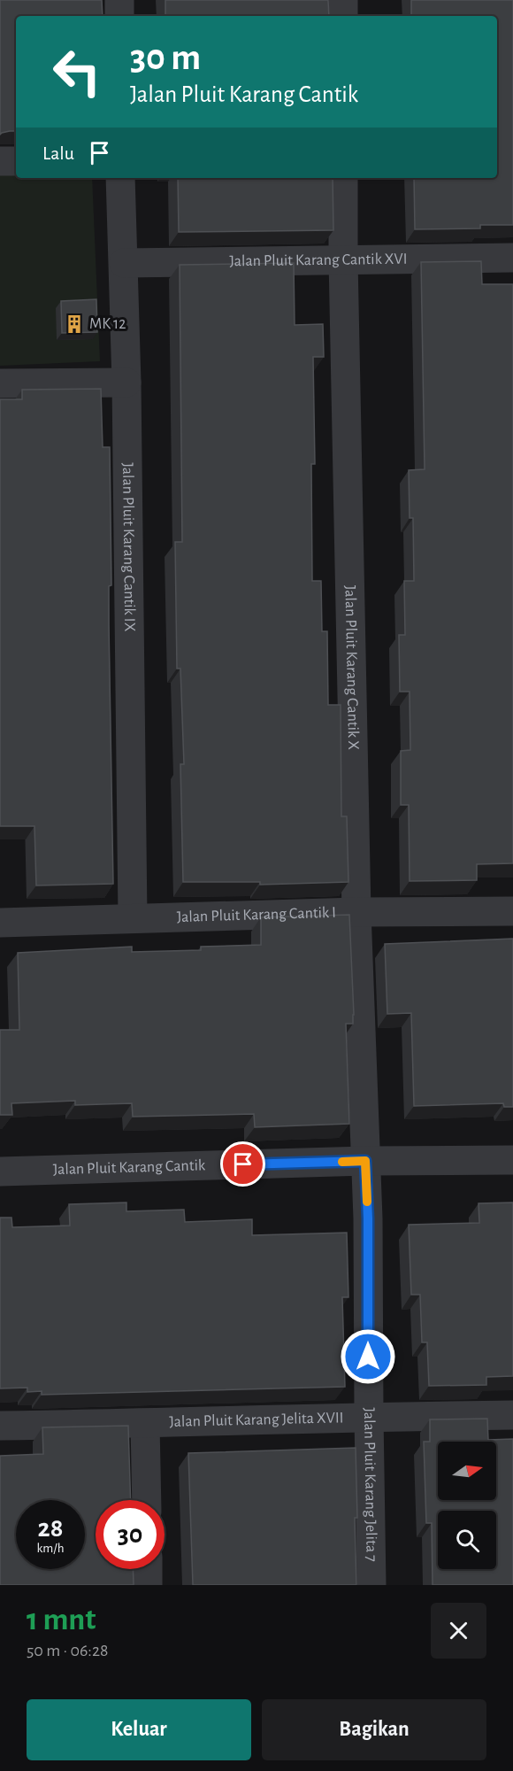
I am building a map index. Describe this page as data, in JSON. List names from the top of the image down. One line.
{"streets":{"street":["Jalan Pluit Karang Cantik XVI","Jalan Pluit Karang Cantik IX","Jalan Pluit Karang Cantik X","Jalan Pluit Karang Cantik I","Jalan Pluit Karang Cantik","Jalan Pluit Karang Jelita XVII","Jalan Pluit Karang Jelita 7"]},"crossings":[["Jalan Pluit Karang Cantik XVI","Jalan Pluit Karang Cantik IX"],["Jalan Pluit Karang Cantik XVI","Jalan Pluit Karang Cantik X"],["Jalan Pluit Karang Cantik IX","Jalan Pluit Karang Cantik I"],["Jalan Pluit Karang Cantik X","Jalan Pluit Karang Cantik I"],["Jalan Pluit Karang Cantik X","Jalan Pluit Karang Cantik"],["Jalan Pluit Karang Cantik X","Jalan Pluit Karang Jelita 7"],["Jalan Pluit Karang Cantik","Jalan Pluit Karang Jelita 7"],["Jalan Pluit Karang Jelita XVII","Jalan Pluit Karang Jelita 7"]],"places":{"building":["MK 12"]},"north":"right","page":{"turn":["30 m","Jalan Pluit Karang Cantik"],"then":"Lalu","speed":"28 km/h","limit":"30","heading":["1 mnt","50 m · 06:28"],"buttons":["Keluar","Bagikan"]}}
